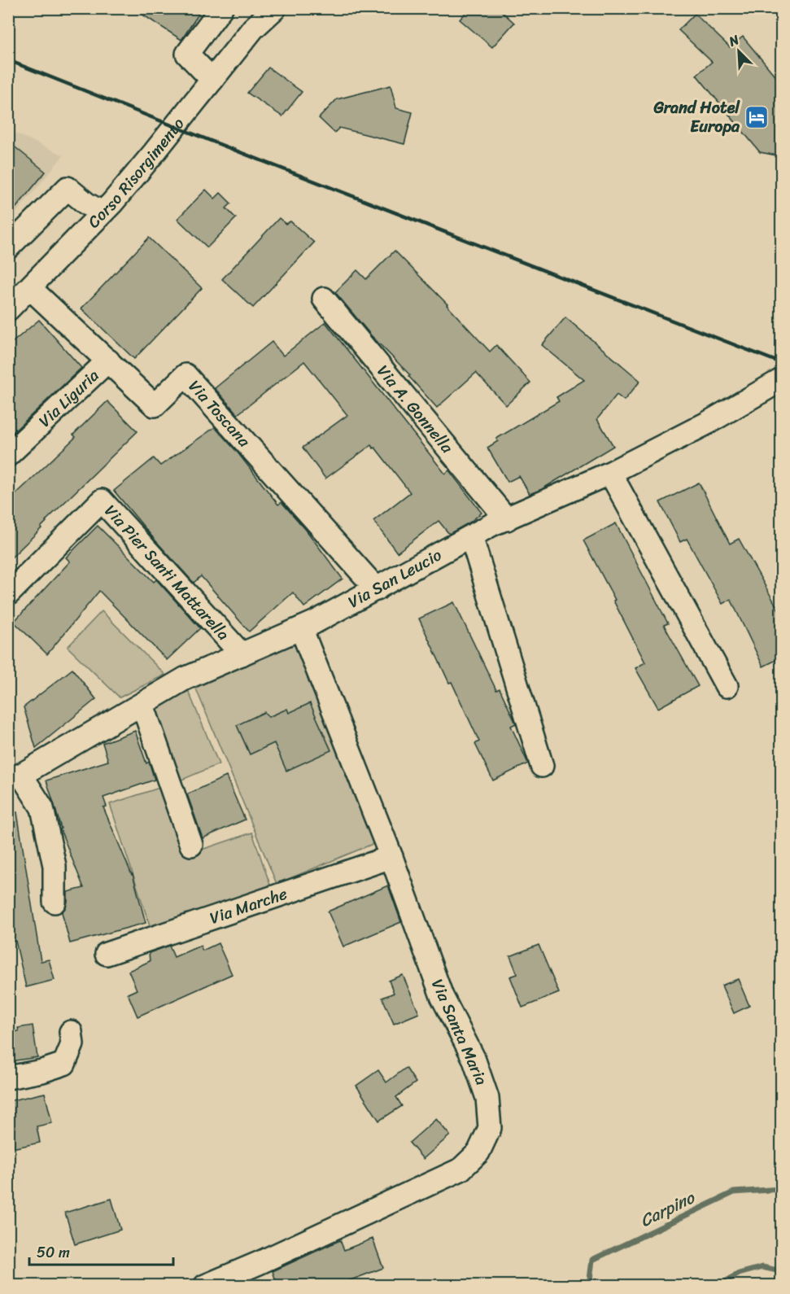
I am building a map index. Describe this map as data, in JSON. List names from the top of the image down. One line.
{"streets":{"street":["Corso Risorgimento","Via Liguria","Via A. Gonnella","Via Toscana","Via Pier Santi Mattarella","Via San Leucio","Via Marche","Via Santa Maria"]},"crossings":[["Corso Risorgimento","Via Toscana"],["Via Liguria","Via Toscana"],["Via A. Gonnella","Via San Leucio"],["Via Toscana","Via San Leucio"],["Via Pier Santi Mattarella","Via San Leucio"],["Via San Leucio","Via Santa Maria"],["Via Marche","Via Santa Maria"]],"water":["Carpino"],"places":{"hotel":["Grand Hotel Europa"]},"scale_bar":"50 m","north":"top left"}
